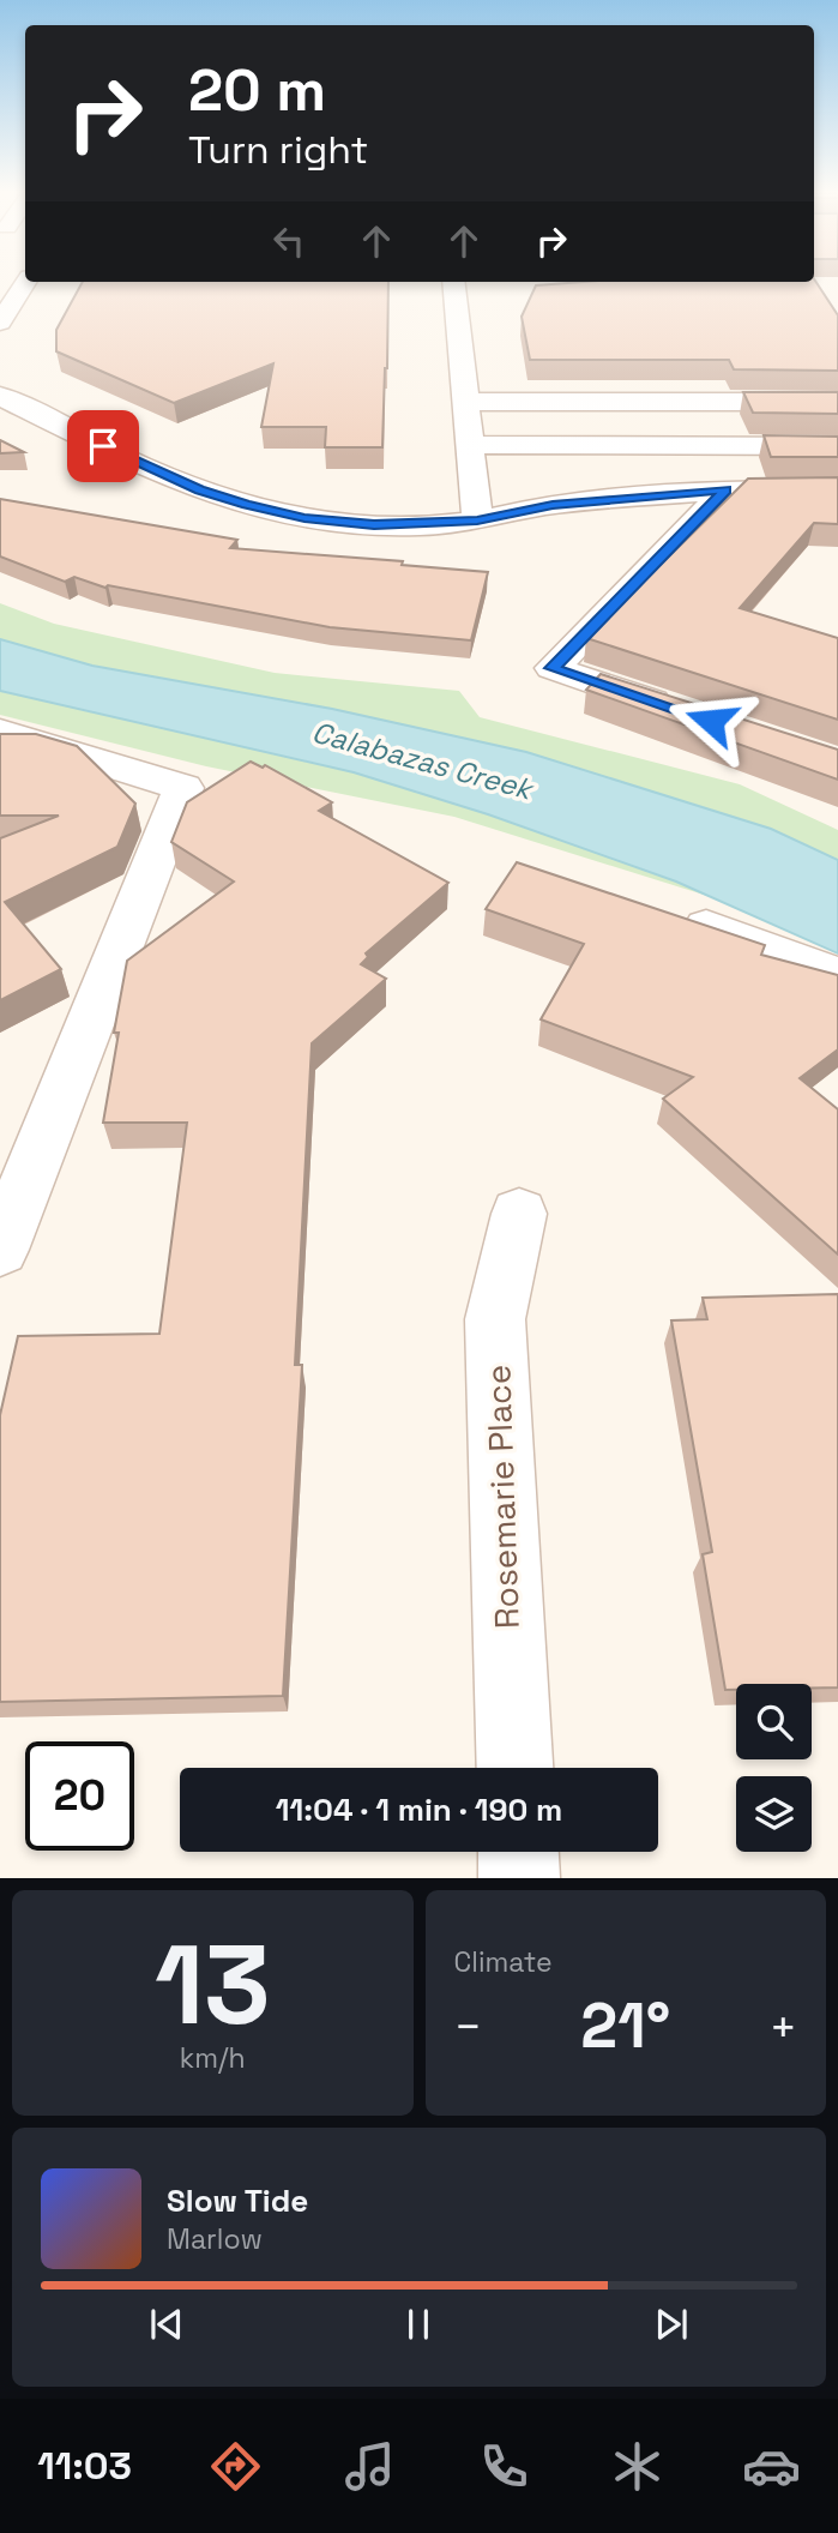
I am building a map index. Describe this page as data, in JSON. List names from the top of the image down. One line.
{"streets":{"street":["Rosemarie Place"]},"water":["Calabazas Creek"],"page":{"turn":["20 m","Turn right"],"limit":"20","trip":"11:04 · 1 min · 190 m","tile":[["13","km/h"],"Climate"],"heat":["−","21°","+"],"song":["Slow Tide","Marlow"],"tabs":"11:03"}}
